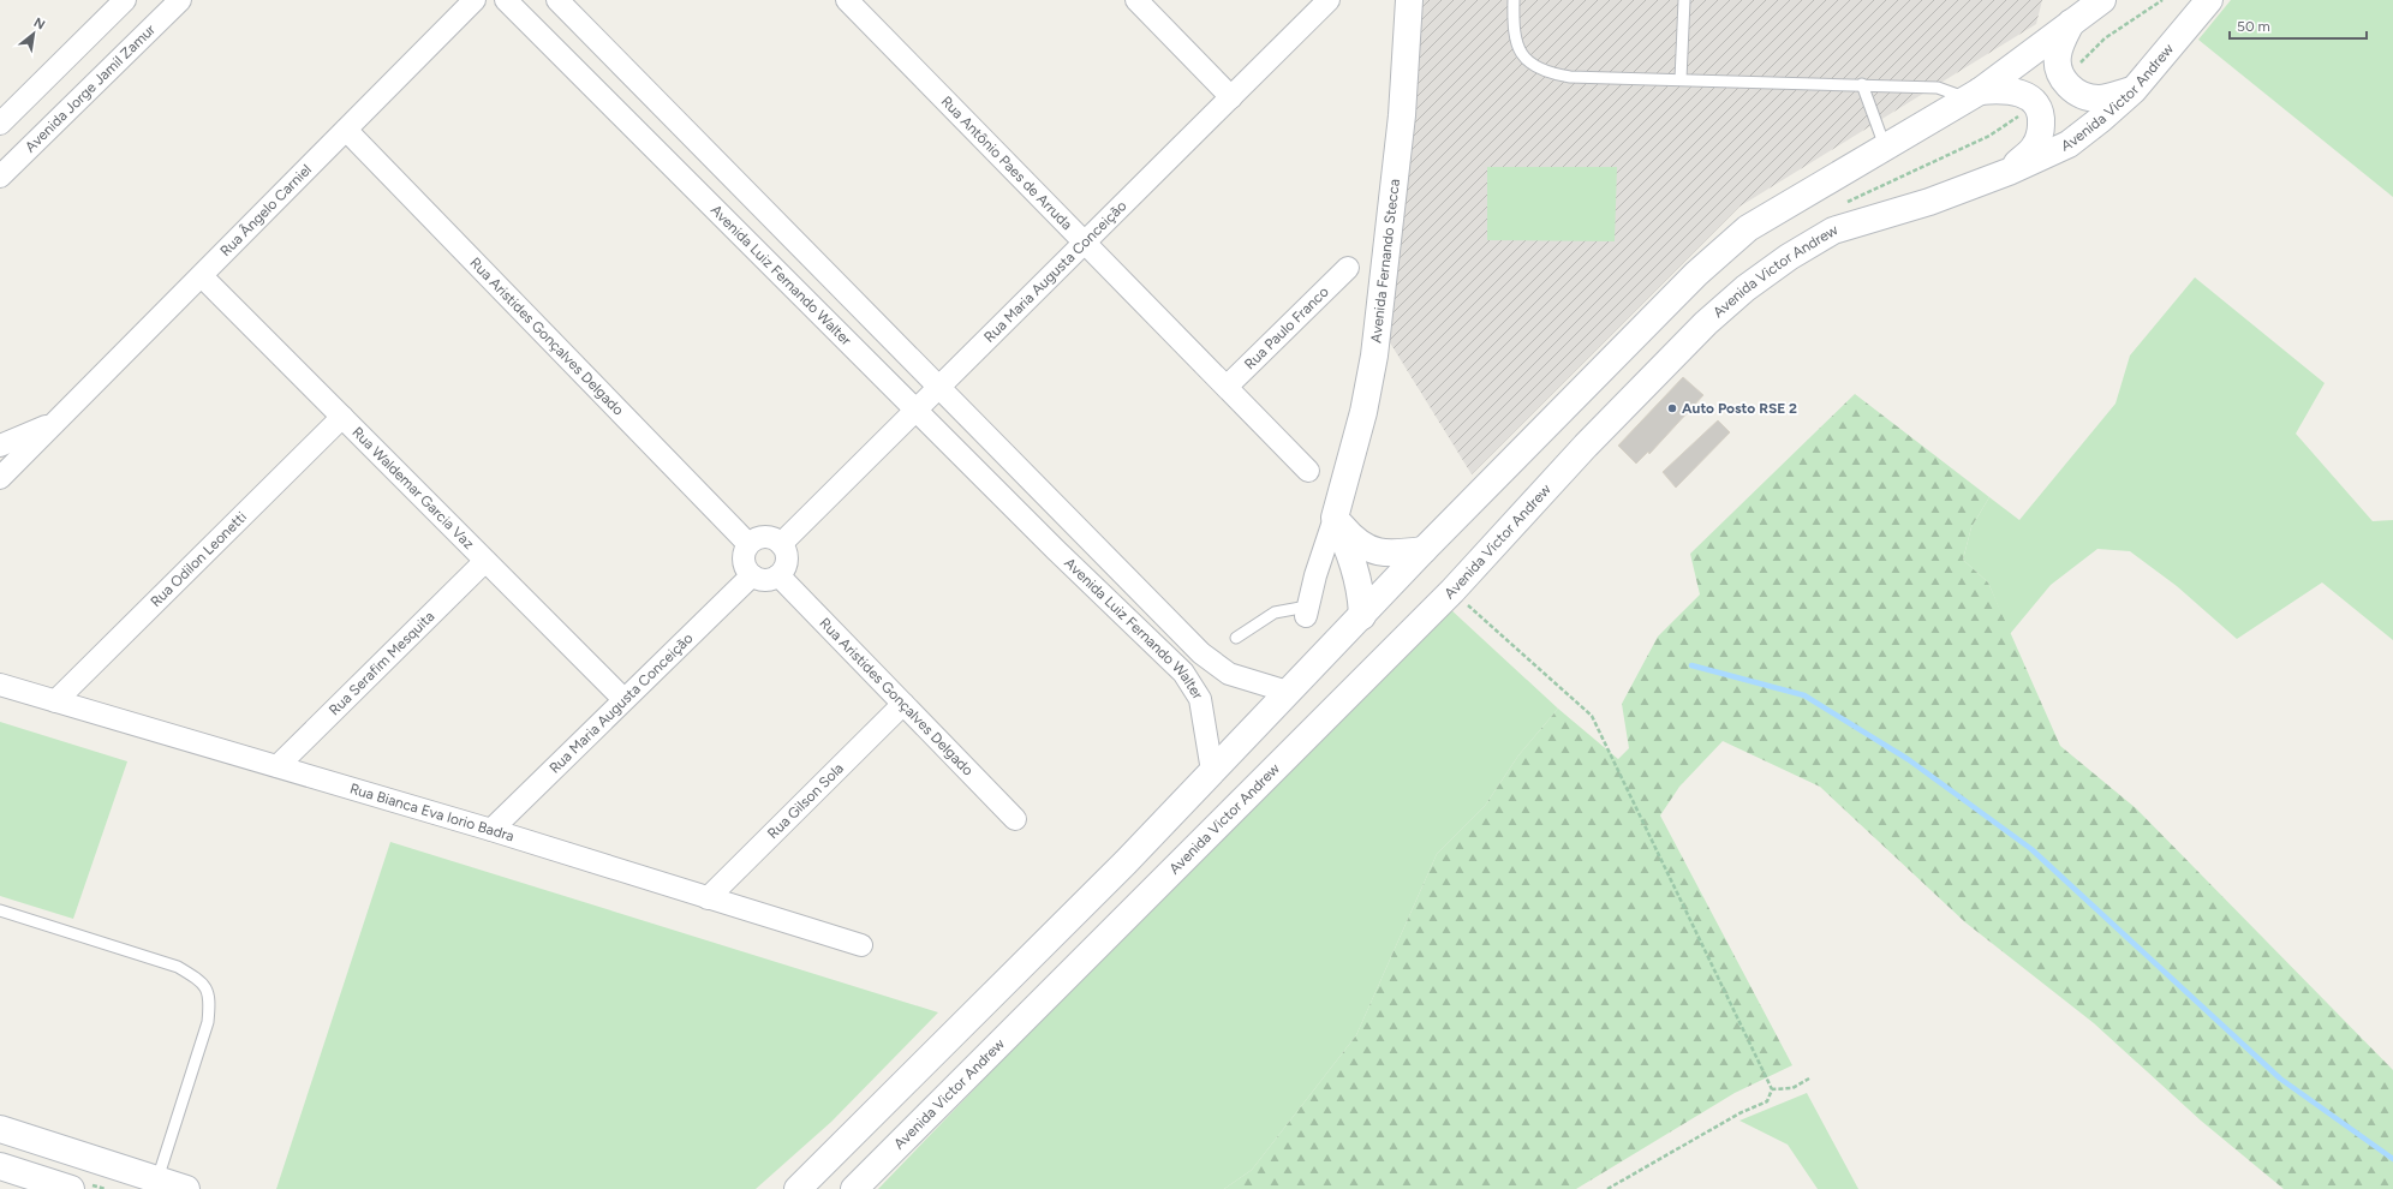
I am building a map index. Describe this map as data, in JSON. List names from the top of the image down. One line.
{"streets":{"main road":["Avenida Victor Andrew","Avenida Fernando Stecca"],"street":["Avenida Jorge Jamil Zamur","Rua Antônio Paes de Arruda","Rua Ângelo Carniel","Rua Maria Augusta Conceição","Avenida Luiz Fernando Walter","Rua Paulo Franco","Rua Aristides Gonçalves Delgado","Rua Waldemar Garcia Vaz","Rua Odilon Leonetti","Rua Serafim Mesquita","Rua Gilson Sola","Rua Bianca Eva Iorio Badra"]},"crossings":[["Rua Antônio Paes de Arruda","Rua Maria Augusta Conceição"],["Rua Antônio Paes de Arruda","Rua Paulo Franco"],["Rua Ângelo Carniel","Rua Aristides Gonçalves Delgado"],["Rua Ângelo Carniel","Rua Waldemar Garcia Vaz"],["Rua Maria Augusta Conceição","Avenida Luiz Fernando Walter"],["Rua Maria Augusta Conceição","Rua Aristides Gonçalves Delgado"],["Rua Maria Augusta Conceição","Rua Waldemar Garcia Vaz"],["Rua Maria Augusta Conceição","Rua Bianca Eva Iorio Badra"],["Rua Aristides Gonçalves Delgado","Rua Gilson Sola"],["Rua Waldemar Garcia Vaz","Rua Odilon Leonetti"],["Rua Waldemar Garcia Vaz","Rua Serafim Mesquita"],["Rua Odilon Leonetti","Rua Bianca Eva Iorio Badra"],["Rua Serafim Mesquita","Rua Bianca Eva Iorio Badra"],["Rua Gilson Sola","Rua Bianca Eva Iorio Badra"]],"places":["Auto Posto RSE 2"],"scale_bar":"50 m","north":"top right"}
